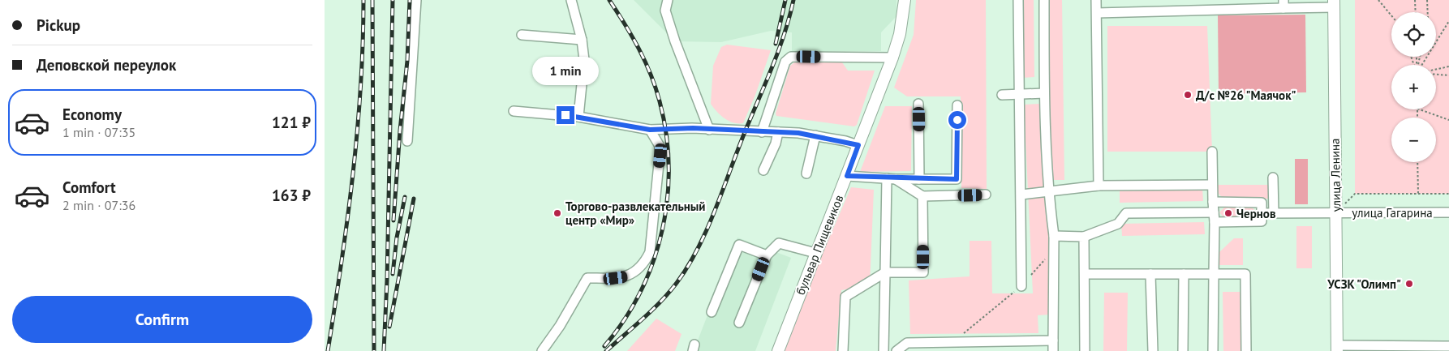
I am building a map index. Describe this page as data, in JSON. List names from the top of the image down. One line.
{"streets":{"main road":["улица Ленина","бульвар Пищевиков"],"street":["улица Гагарина"]},"crossings":[["улица Ленина","улица Гагарина"]],"places":["Д/с №26 \"Маячок\"","Торгово-развлекательный центр «Мир»","Чернов","УСЗК \"Олимп\""],"page":{"banner":["Pickup","Деповской переулок"],"map_buttons":["+","−"],"bubble":"1 min","list":[{"name":"Economy","note":"1 min · 07:35","value":"121 ₽"},{"name":"Comfort","note":"2 min · 07:36","value":"163 ₽"}],"buttons":"Confirm"}}
